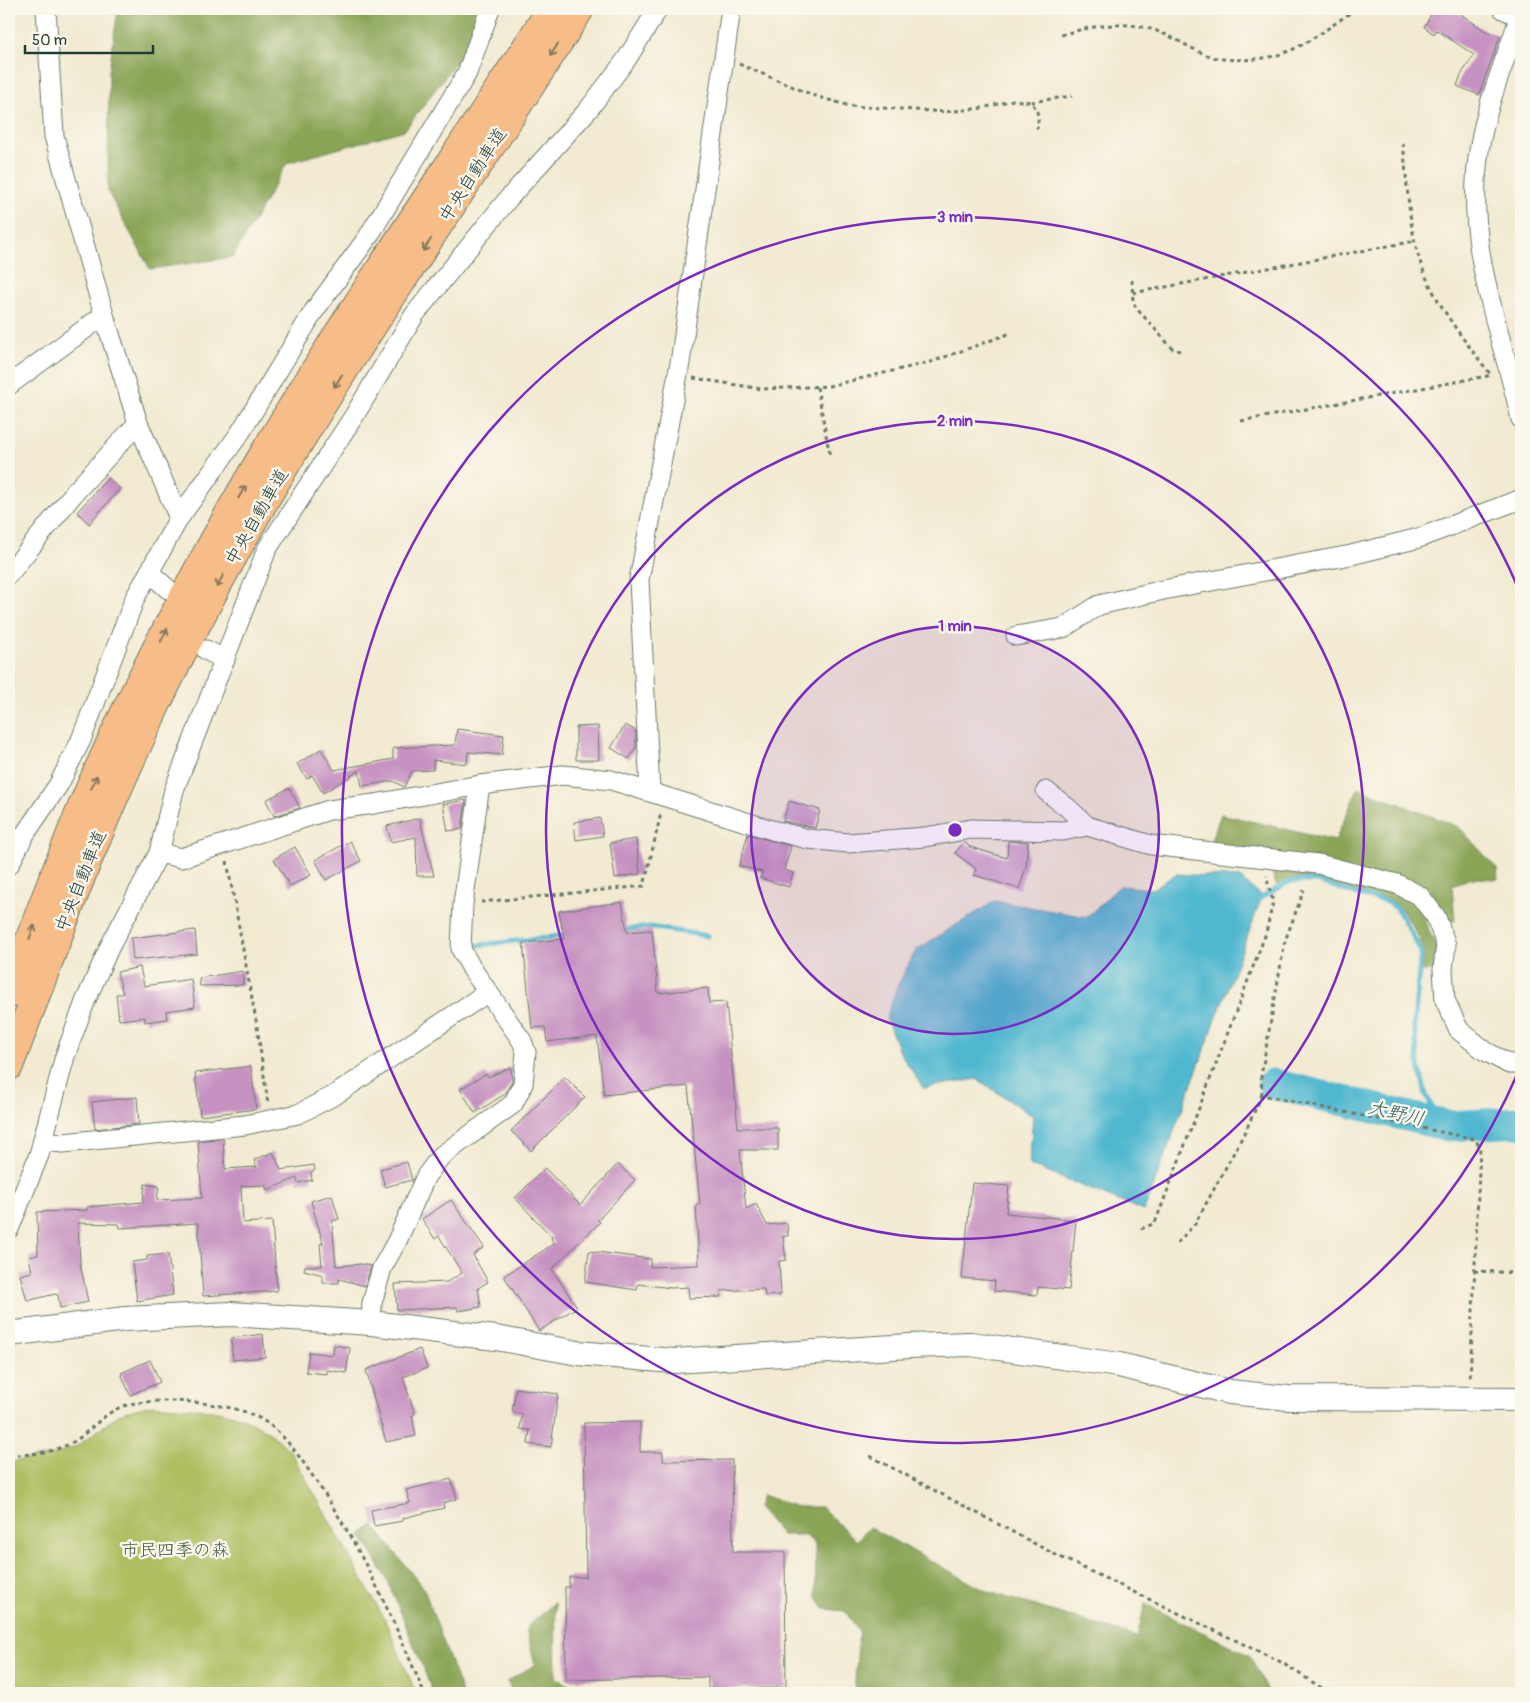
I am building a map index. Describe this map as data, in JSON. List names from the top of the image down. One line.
{"streets":{"highway":["中央自動車道"]},"water":["大野川"],"parks":["市民四季の森"],"scale_bar":"50 m","rings":["3 min","2 min","1 min"]}
